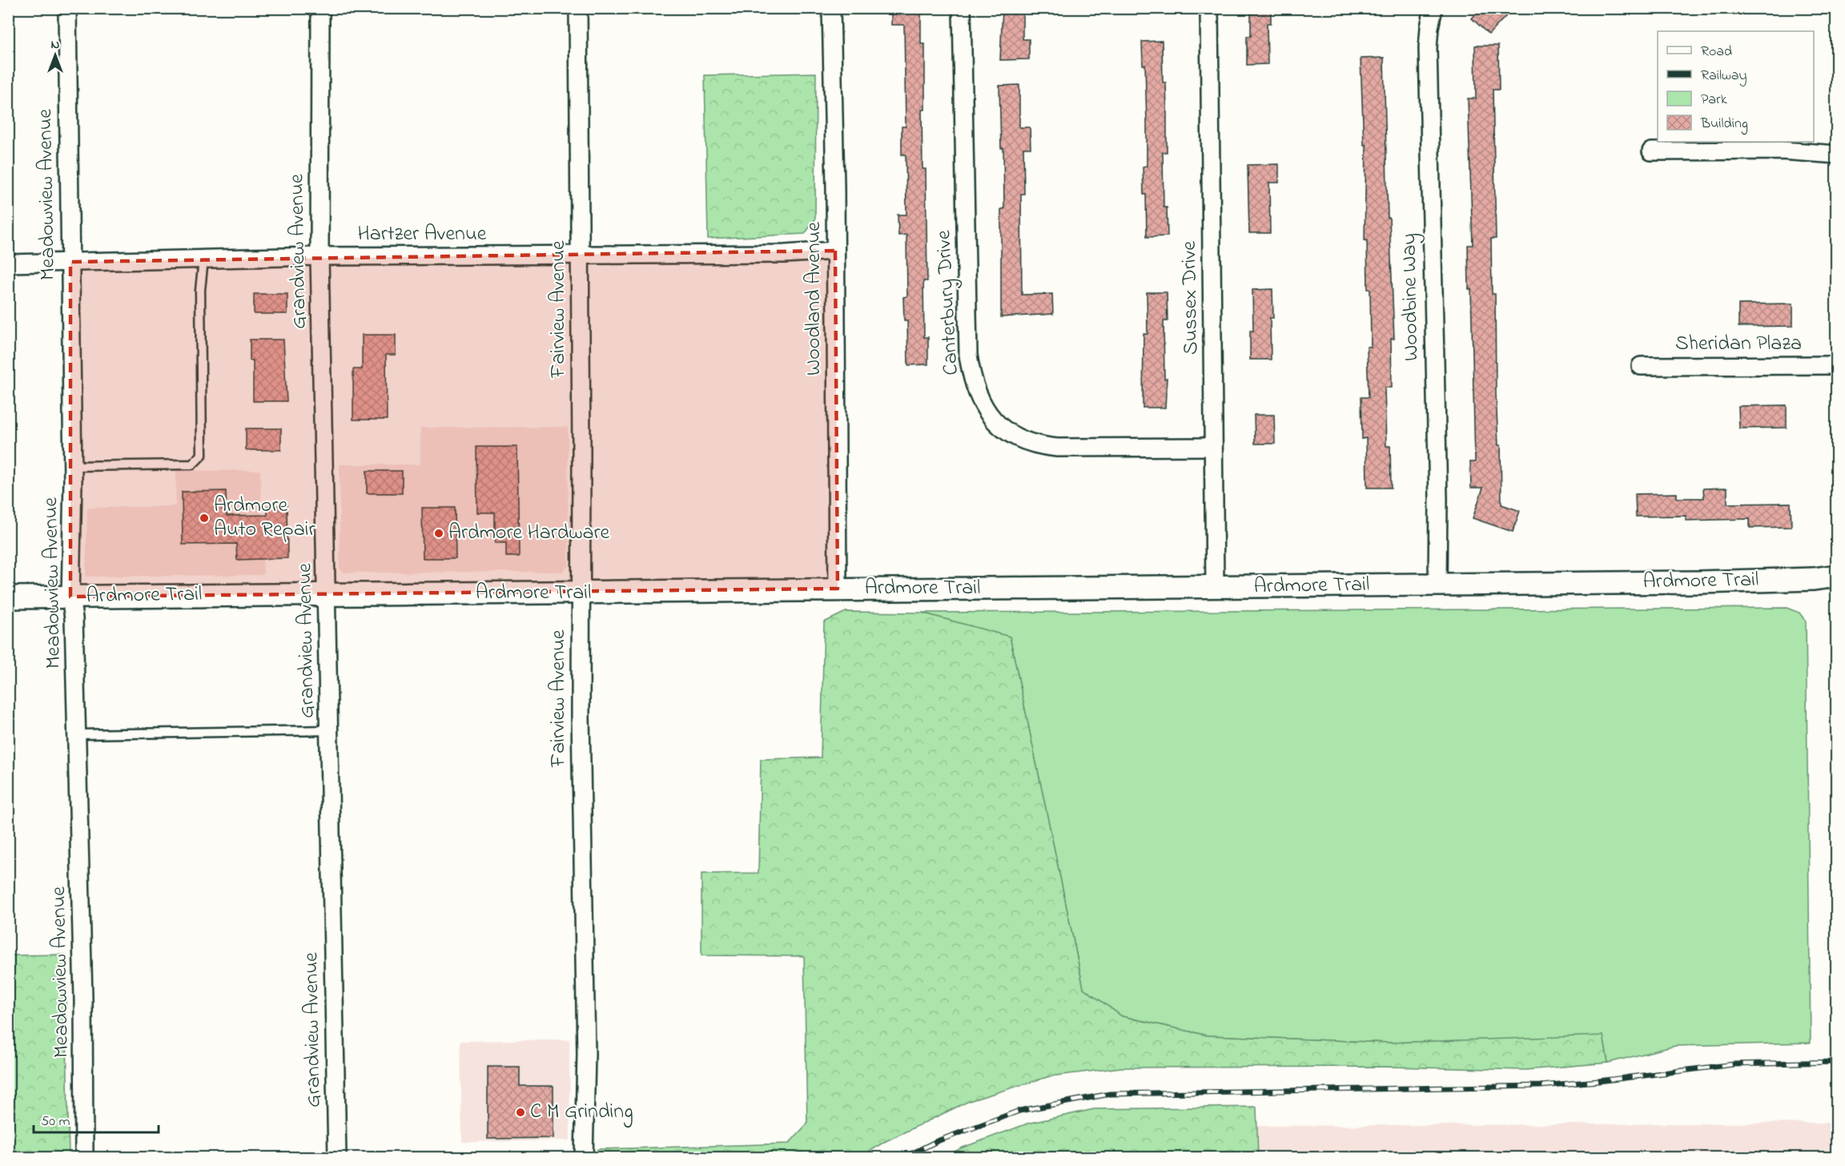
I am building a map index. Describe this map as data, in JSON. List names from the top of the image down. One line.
{"streets":{"street":["Meadowview Avenue","Hartzer Avenue","Grandview Avenue","Woodbine Way","Sussex Drive","Woodland Avenue","Canterbury Drive","Fairview Avenue","Sheridan Plaza","Ardmore Trail"]},"crossings":[["Meadowview Avenue","Hartzer Avenue"],["Meadowview Avenue","Ardmore Trail"],["Hartzer Avenue","Grandview Avenue"],["Hartzer Avenue","Woodland Avenue"],["Hartzer Avenue","Fairview Avenue"],["Grandview Avenue","Ardmore Trail"],["Woodbine Way","Ardmore Trail"],["Sussex Drive","Canterbury Drive"],["Sussex Drive","Ardmore Trail"],["Woodland Avenue","Ardmore Trail"],["Fairview Avenue","Ardmore Trail"]],"places":["Ardmore Auto Repair","Ardmore Hardware","C M Grinding"],"legend":["Road","Railway","Park","Building"],"scale_bar":"50 m","north":"top"}
